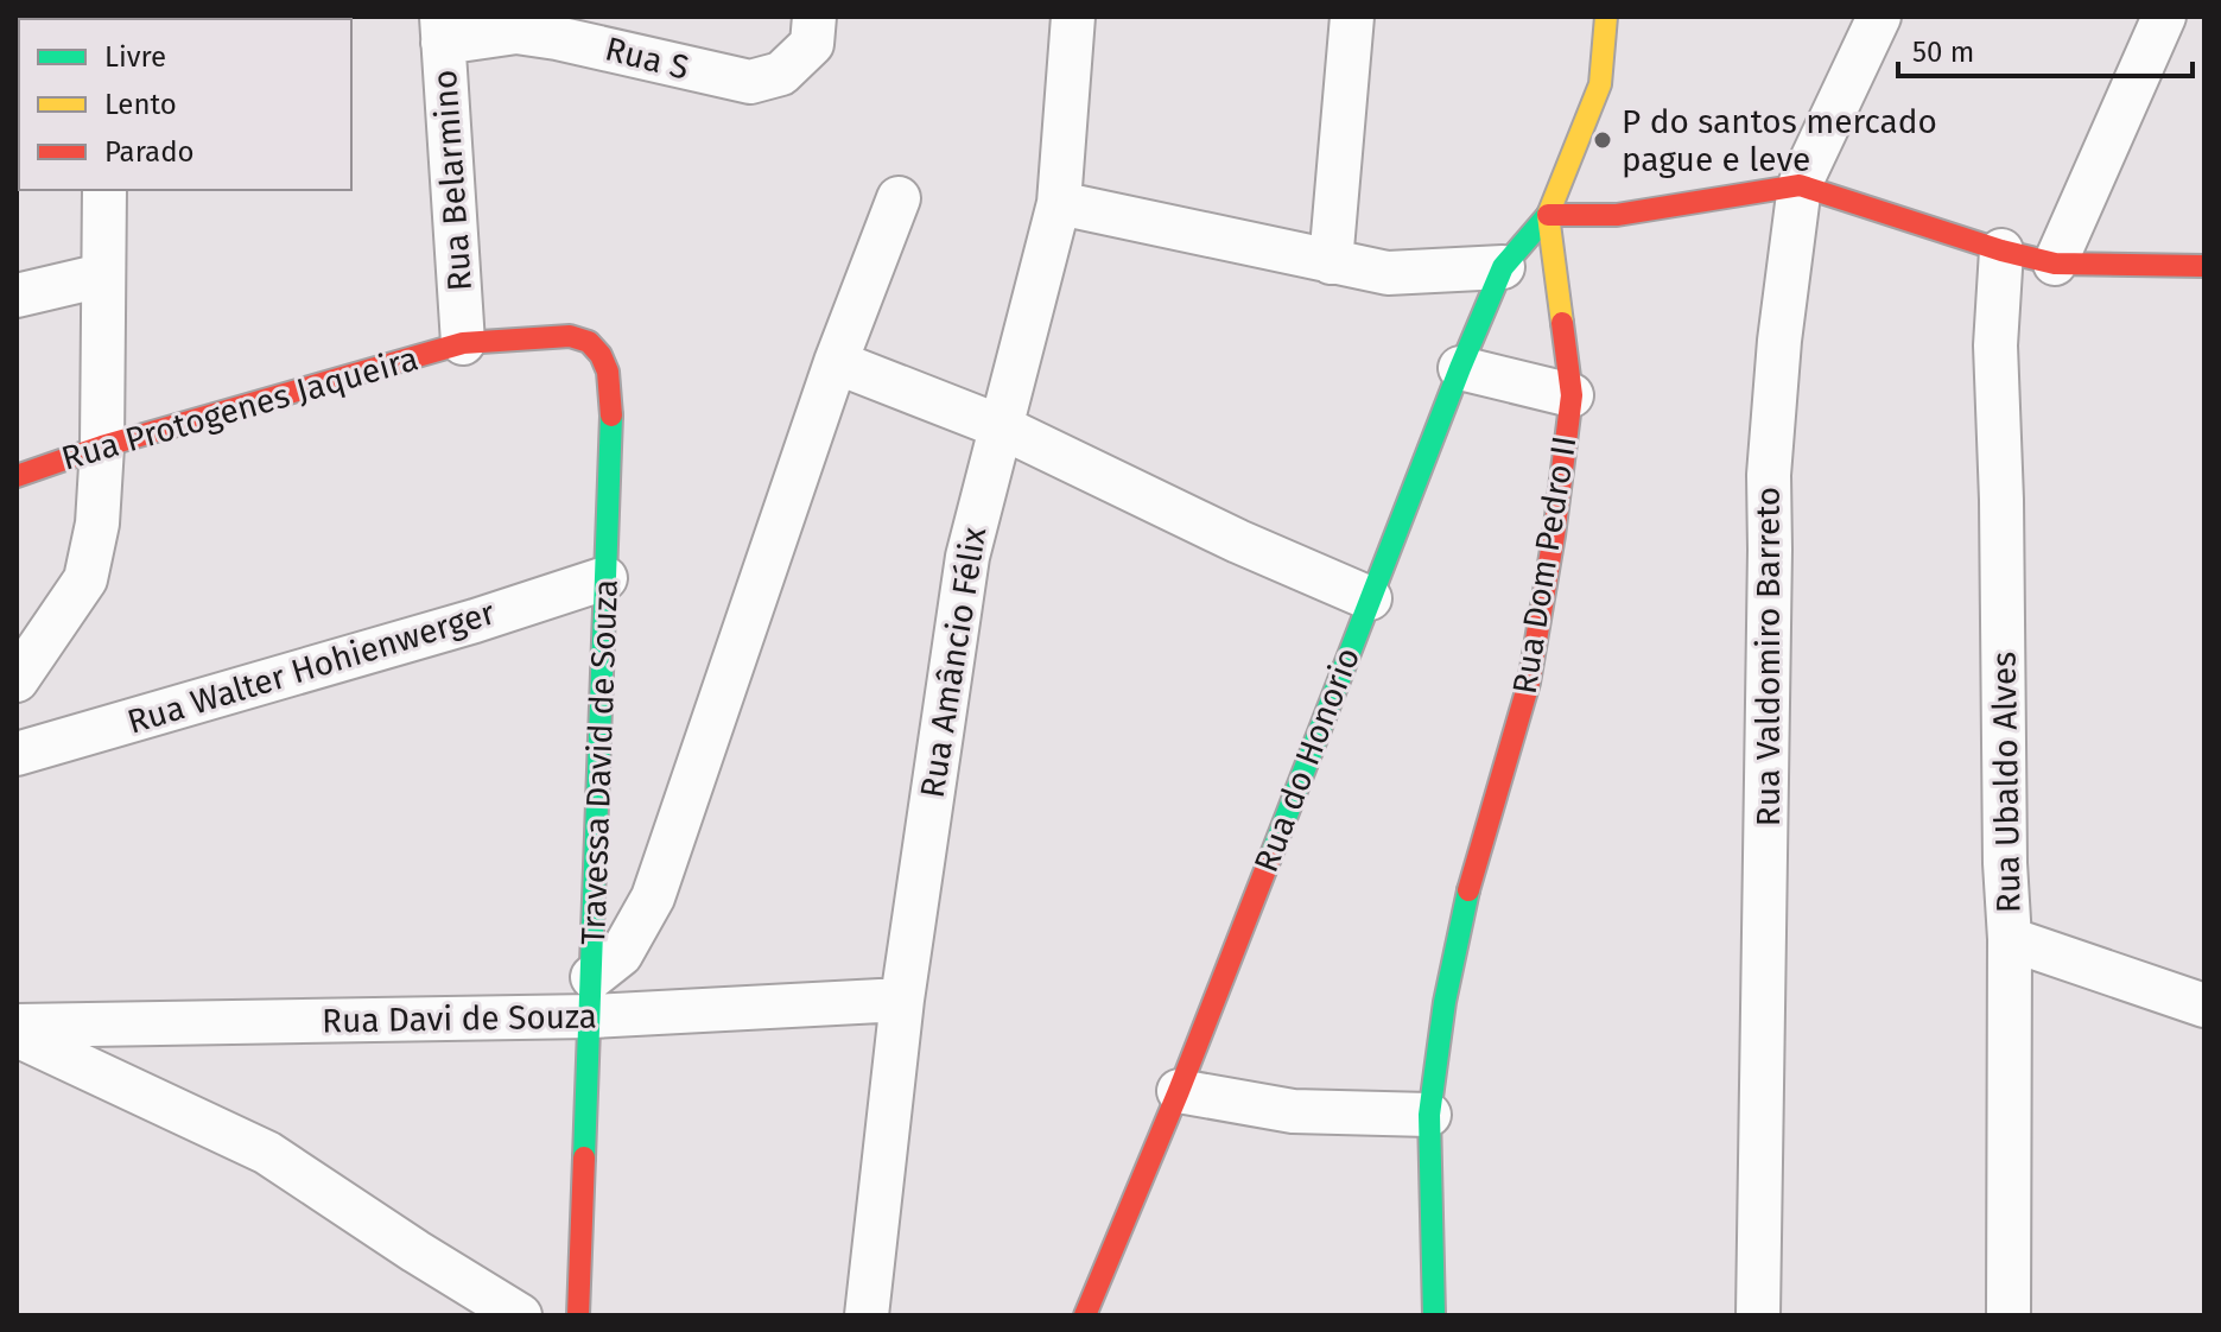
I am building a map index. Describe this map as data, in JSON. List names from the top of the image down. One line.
{"streets":{"street":["Rua S","Rua Belarmino","Rua Protogenes Jaqueira","Rua Dom Pedro II","Rua Valdomiro Barreto","Rua Amâncio Félix","Rua Walter Hohienwerger","Rua do Honorio","Travessa David de Souza","Rua Ubaldo Alves","Rua Davi de Souza"]},"crossings":[["Rua S","Rua Belarmino"],["Rua Belarmino","Rua Protogenes Jaqueira"],["Rua Belarmino","Travessa David de Souza"],["Rua Protogenes Jaqueira","Travessa David de Souza"],["Rua Dom Pedro II","Rua do Honorio"],["Rua Amâncio Félix","Rua Davi de Souza"],["Rua Walter Hohienwerger","Travessa David de Souza"],["Travessa David de Souza","Rua Davi de Souza"]],"places":["P do santos mercado pague e leve"],"legend":["Livre","Lento","Parado"],"scale_bar":"50 m"}
